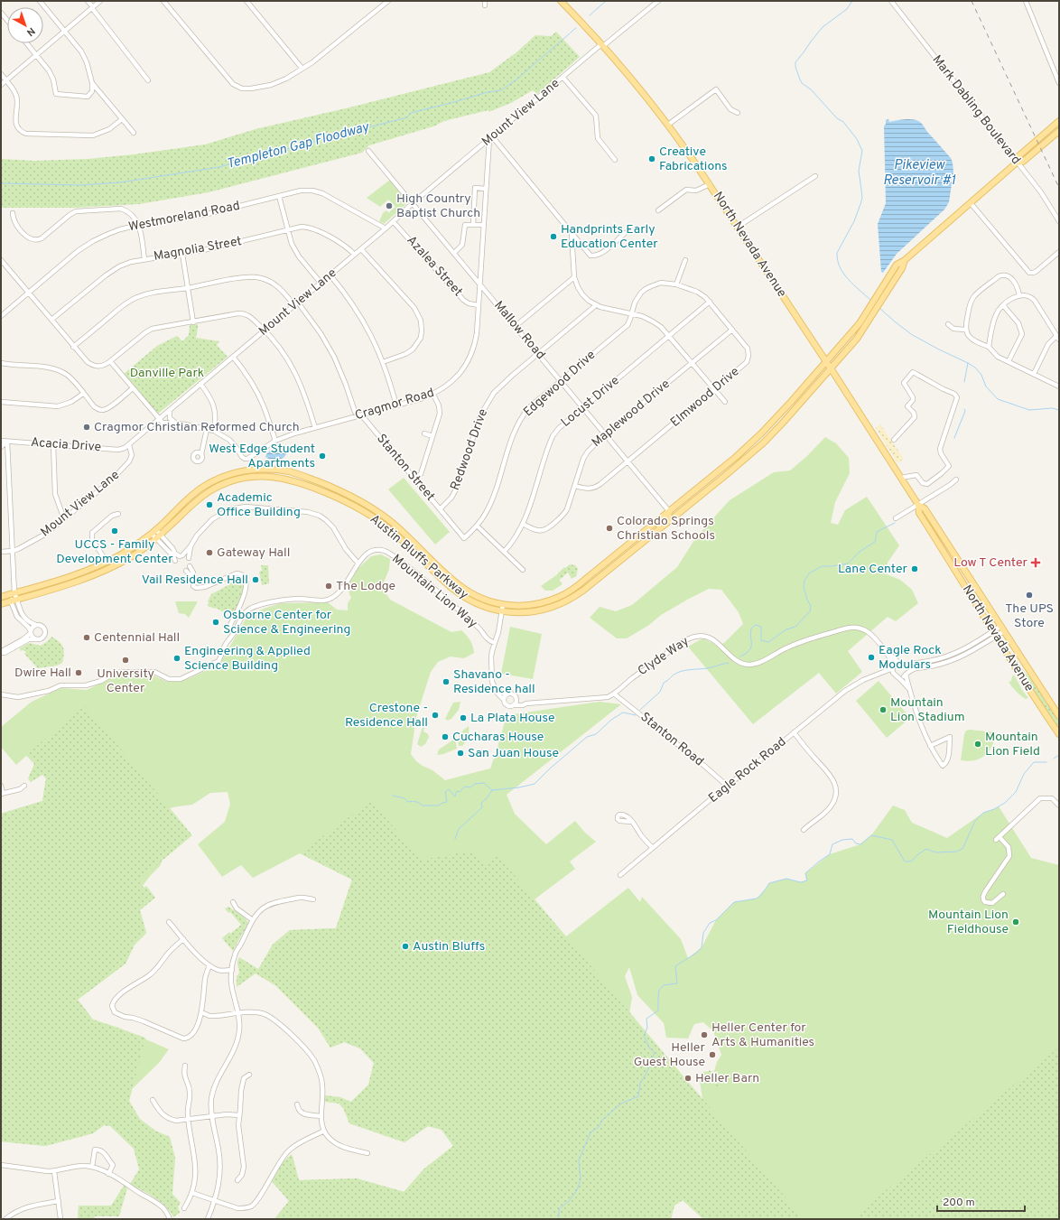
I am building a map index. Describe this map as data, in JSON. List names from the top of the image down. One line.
{"streets":{"main road":["North Nevada Avenue","Austin Bluffs Parkway"],"street":["Mark Dabling Boulevard","Mount View Lane","Westmoreland Road","Magnolia Street","Azalea Street","Mallow Road","Edgewood Drive","Elmwood Drive","Locust Drive","Cragmor Road","Maplewood Drive","Acacia Drive","Redwood Drive","Stanton Street","Mountain Lion Way","Clyde Way","Stanton Road","Eagle Rock Road"]},"crossings":[["Mount View Lane","Westmoreland Road"],["Mount View Lane","North Nevada Avenue"],["Mount View Lane","Magnolia Street"],["Mount View Lane","Azalea Street"],["Mount View Lane","Mallow Road"],["Mount View Lane","Cragmor Road"],["Mount View Lane","Acacia Drive"],["Mount View Lane","Stanton Street"],["North Nevada Avenue","Austin Bluffs Parkway"],["North Nevada Avenue","Eagle Rock Road"],["Azalea Street","Cragmor Road"],["Mallow Road","Edgewood Drive"],["Mallow Road","Elmwood Drive"],["Mallow Road","Locust Drive"],["Mallow Road","Cragmor Road"],["Mallow Road","Maplewood Drive"],["Mallow Road","Redwood Drive"],["Mallow Road","Austin Bluffs Parkway"],["Edgewood Drive","Elmwood Drive"],["Edgewood Drive","Stanton Street"],["Elmwood Drive","Locust Drive"],["Elmwood Drive","Maplewood Drive"],["Locust Drive","Maplewood Drive"],["Cragmor Road","Stanton Street"],["Redwood Drive","Stanton Street"],["Clyde Way","Stanton Road"],["Stanton Road","Eagle Rock Road"]],"water":["Templeton Gap Floodway","Pikeview Reservoir #1"],"parks":["Danville Park"],"places":{"other":["Creative Fabrications","High Country Baptist Church","Handprints Early Education Center","Cragmor Christian Reformed Church","West Edge Student Apartments","Academic Office Building","Colorado Springs Christian Schools","UCCS - Family Development Center","Gateway Hall","Lane Center","Vail Residence Hall","The Lodge","The UPS Store","Osborne Center for Science & Engineering","Centennial Hall","Eagle Rock Modulars","Engineering & Applied Science Building","University Center","Dwire Hall","Shavano - Residence hall","Mountain Lion Stadium","Crestone - Residence Hall","La Plata House","Cucharas House","Mountain Lion Field","San Juan House","Mountain Lion Fieldhouse","Austin Bluffs","Heller Center for Arts & Humanities","Heller Guest House","Heller Barn"],"health":["Low T Center"]},"scale_bar":"200 m","north":"bottom right"}
